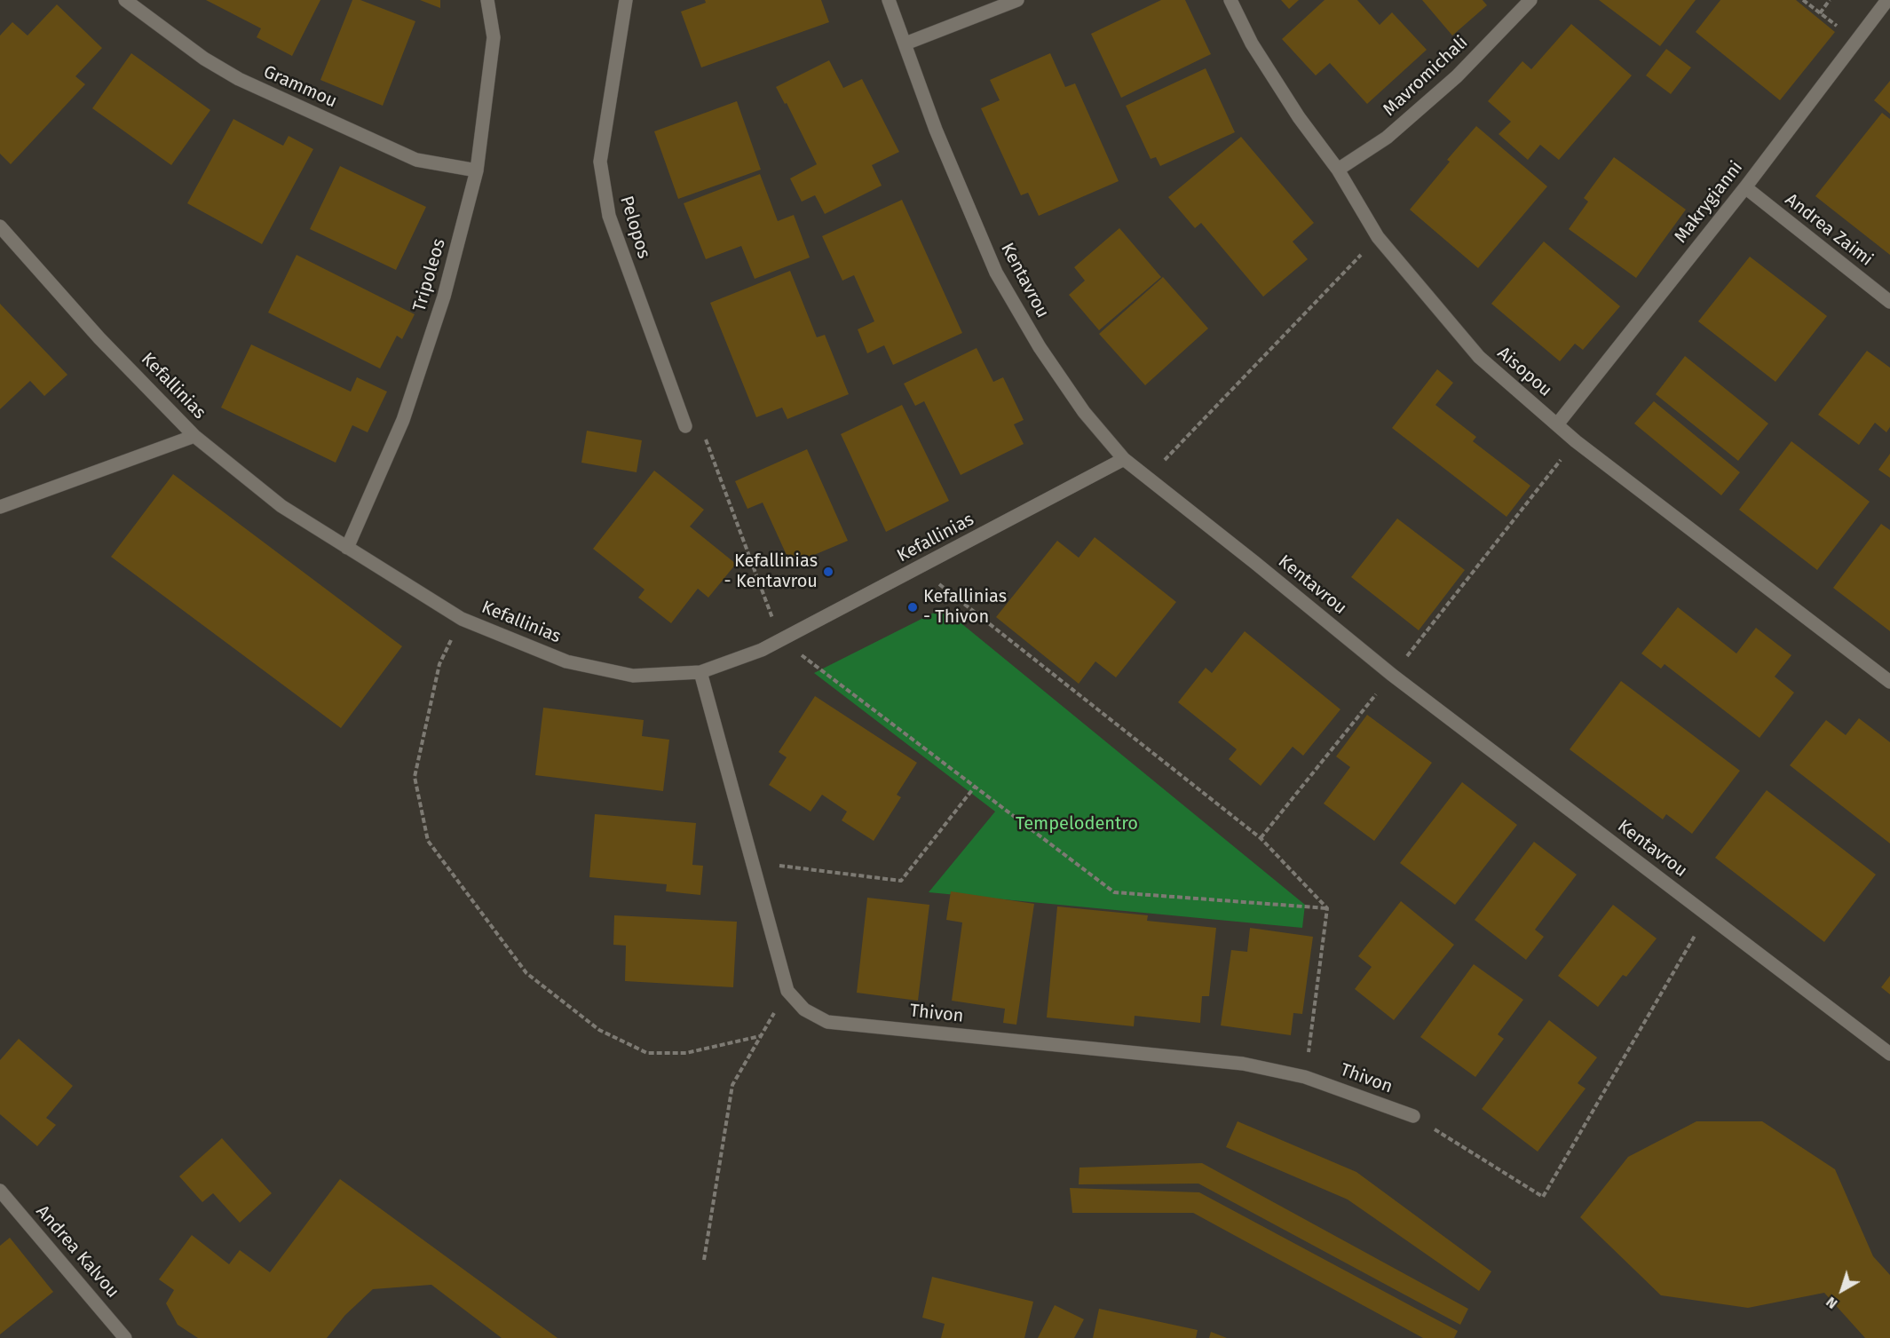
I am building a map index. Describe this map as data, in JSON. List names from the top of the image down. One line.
{"streets":{"street":["Mavromichali","Grammou","Makrygianni","Pelopos","Andrea Zaimi","Tripoleos","Kentavrou","Aisopou","Kefallinias","Thivon","Andrea Kalvou"]},"crossings":[["Mavromichali","Aisopou"],["Grammou","Tripoleos"],["Makrygianni","Andrea Zaimi"],["Makrygianni","Aisopou"],["Tripoleos","Kefallinias"],["Kentavrou","Kefallinias"],["Kefallinias","Thivon"]],"parks":["Tempelodentro"],"places":["Kefallinias - Kentavrou","Kefallinias - Thivon"],"north":"bottom left"}
